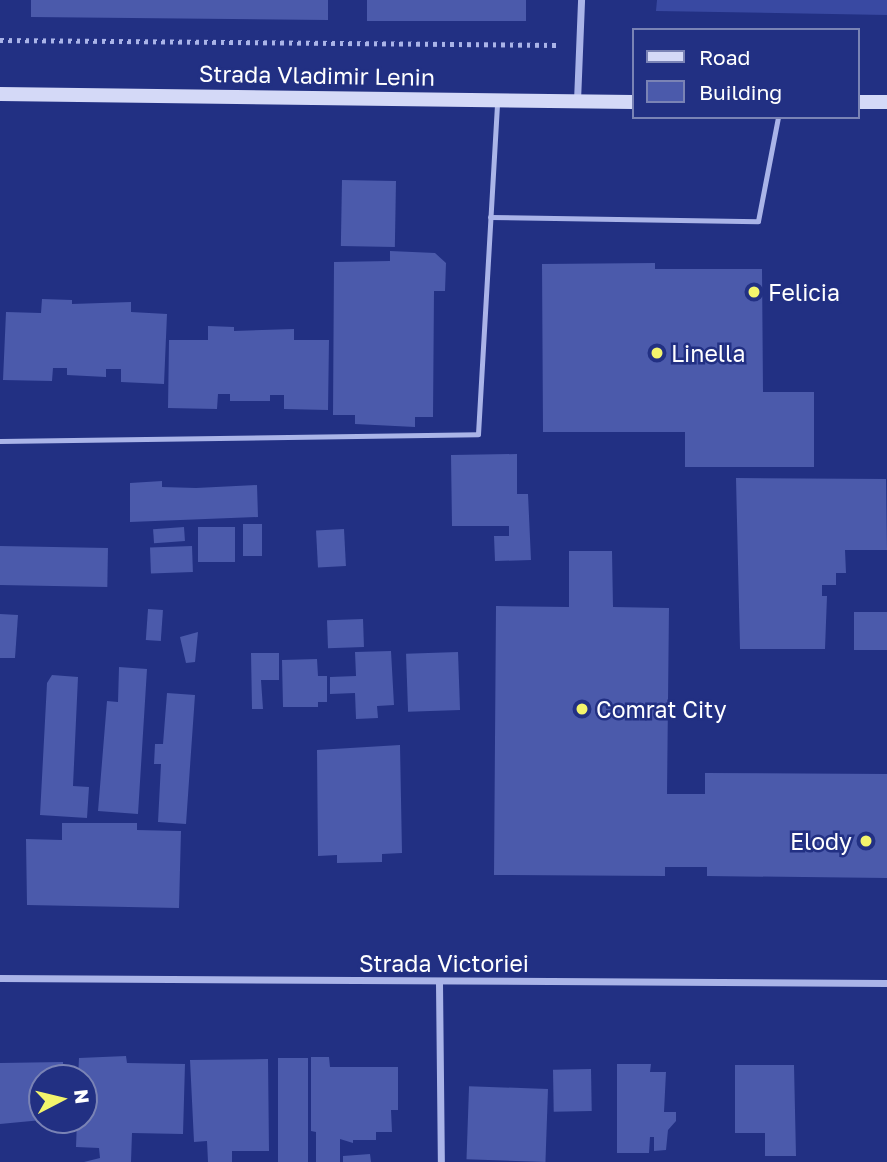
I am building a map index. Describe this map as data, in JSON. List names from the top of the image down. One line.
{"streets":{"main road":["Strada Vladimir Lenin"],"street":["Strada Victoriei"]},"places":["Felicia","Linella","Comrat City","Elody"],"legend":["Road","Building"],"north":"right"}
